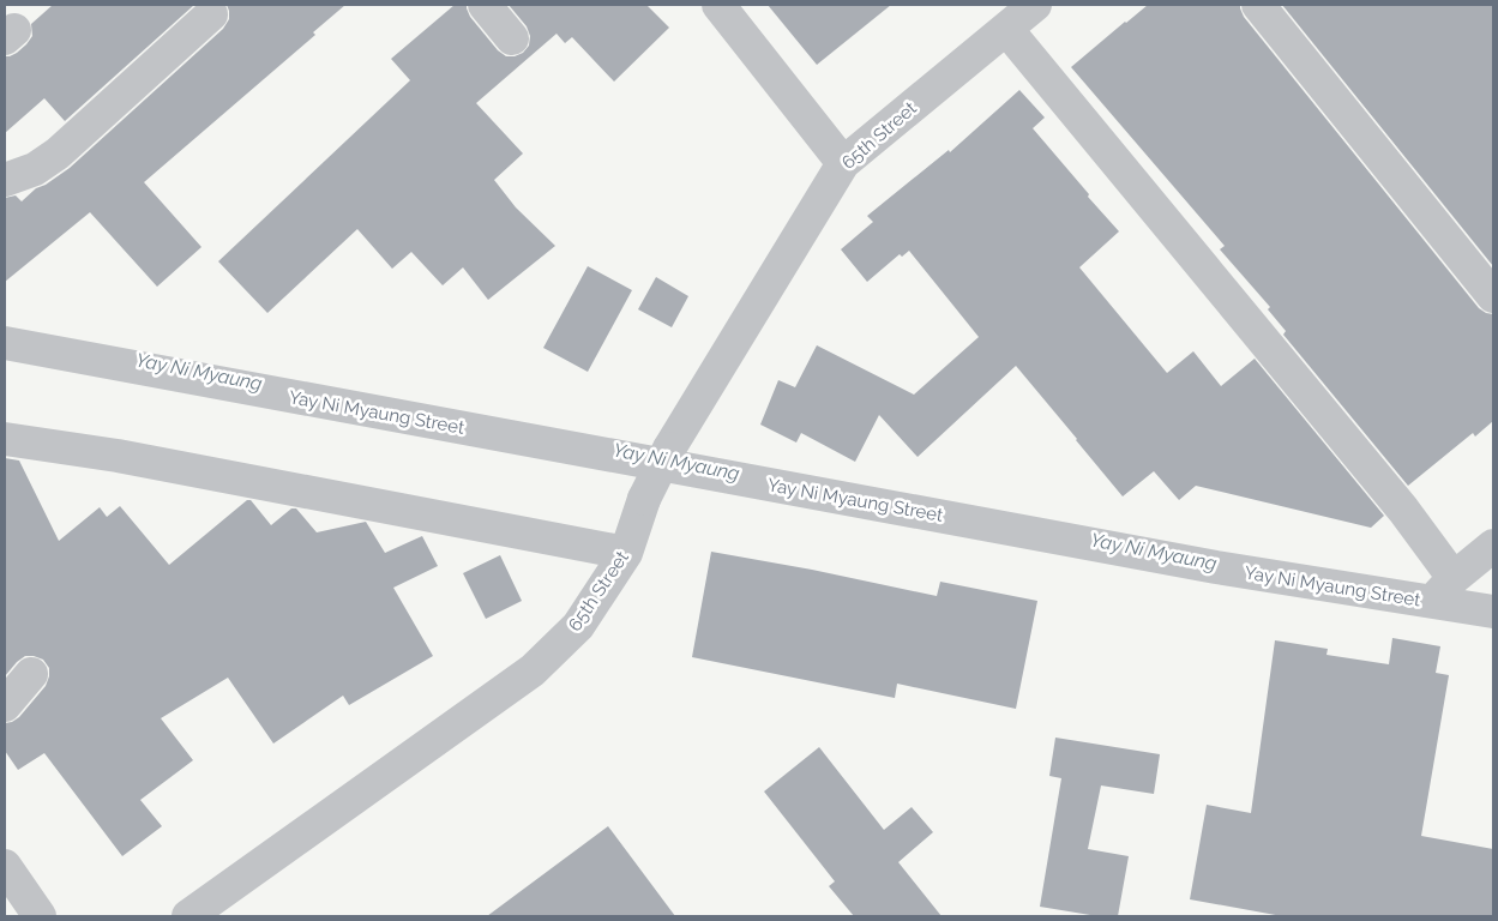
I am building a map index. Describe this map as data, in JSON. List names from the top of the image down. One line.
{"streets":{"street":["65th Street","Yay Ni Myaung Street"]},"water":["Yay Ni Myaung"]}
